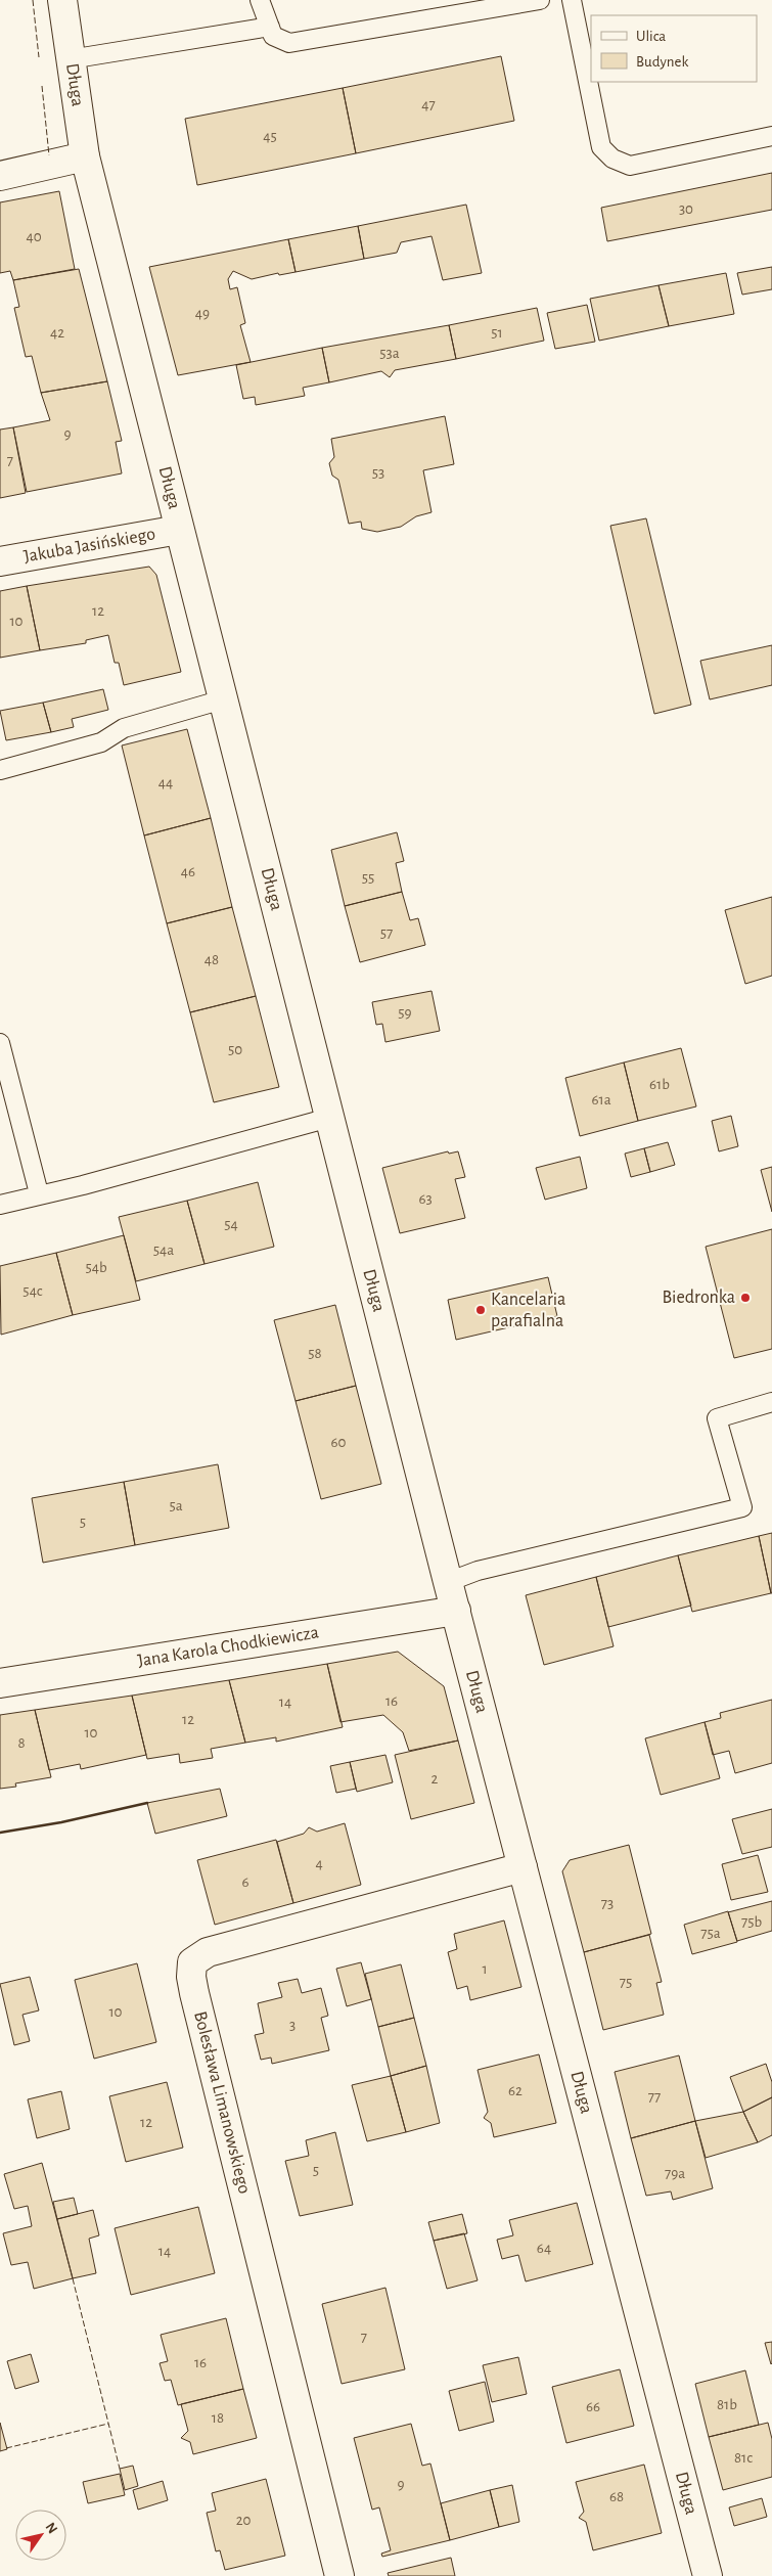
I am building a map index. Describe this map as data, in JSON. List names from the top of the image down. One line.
{"streets":{"street":["Długa","Jakuba Jasińskiego","Jana Karola Chodkiewicza","Bolesława Limanowskiego"]},"crossings":[["Długa","Jakuba Jasińskiego"],["Długa","Jana Karola Chodkiewicza"],["Długa","Bolesława Limanowskiego"]],"places":["Biedronka","Kancelaria parafialna"],"house_numbers":["47","45","30","40","49","42","51","53a","9","7","53","12","10","44","46","55","57","48","59","50","61b","61a","63","54","54a","54b","54c","58","60","5a","5","16","14","12","10","8","2","4","6","73","75b","75a","1","75","10","3","62","77","12","5","79a","64","14","7","16","81b","66","18","81c","9","68","20"],"legend":["Ulica","Budynek"],"north":"top right"}
